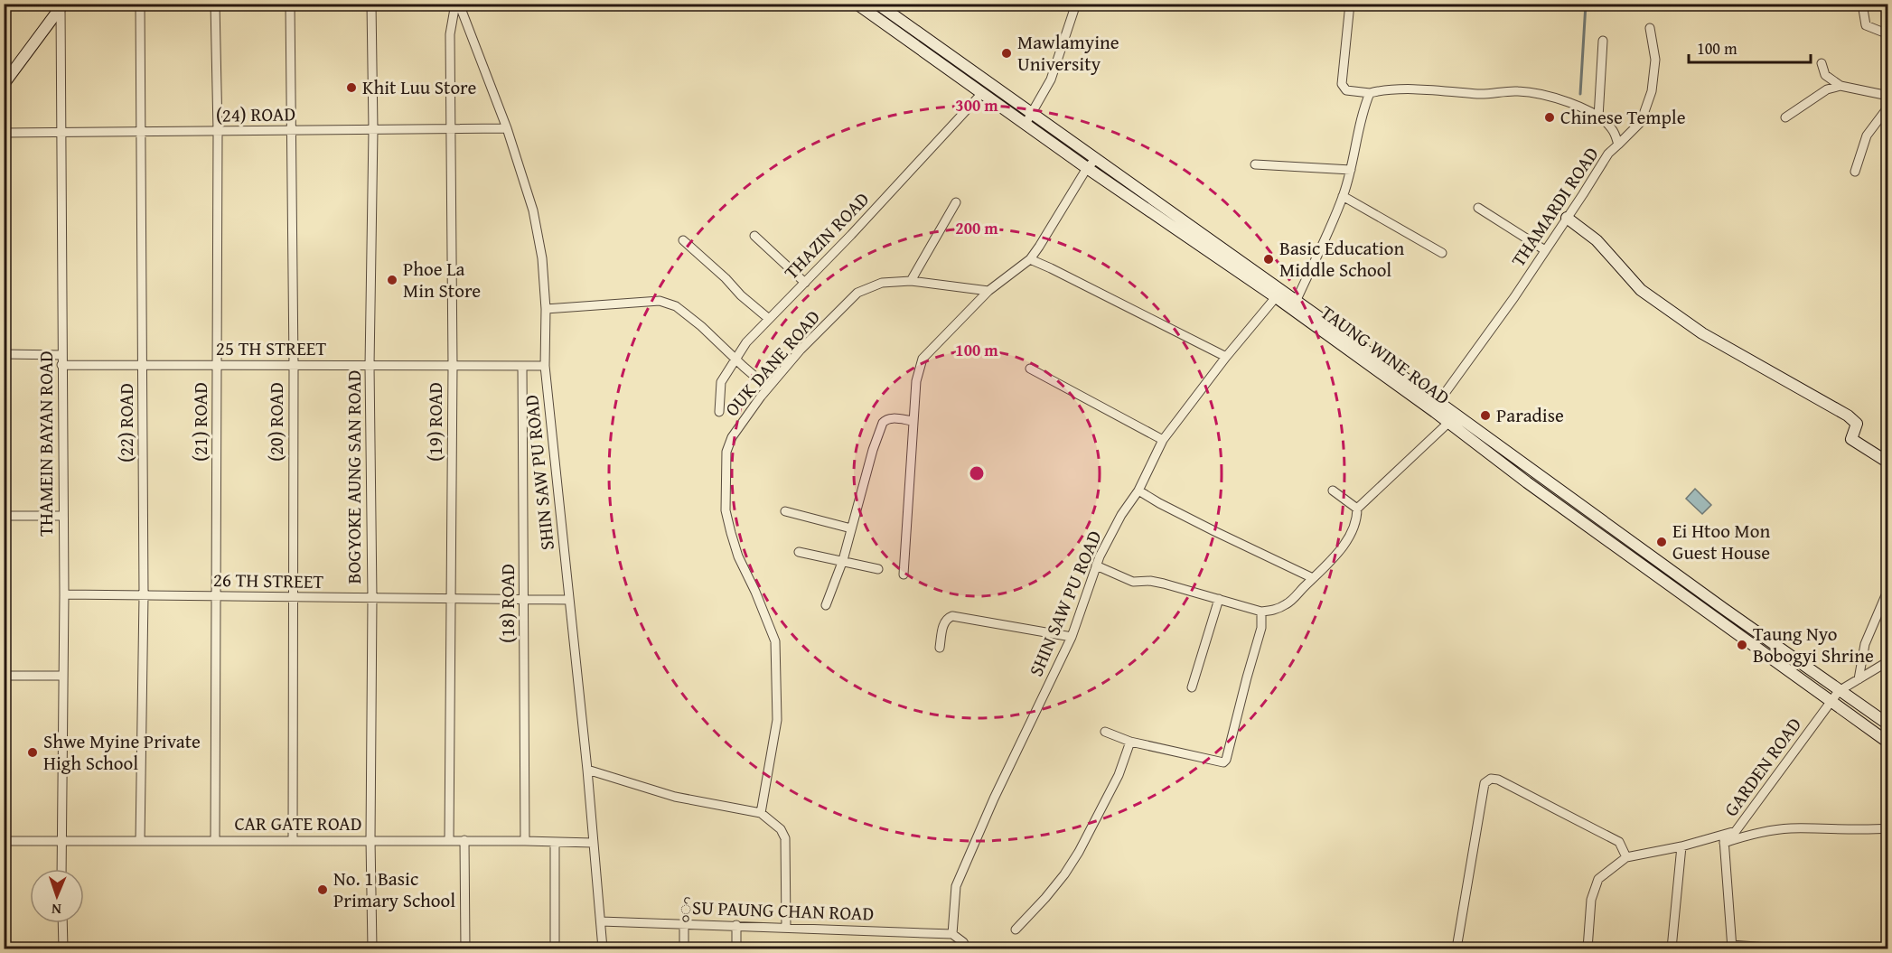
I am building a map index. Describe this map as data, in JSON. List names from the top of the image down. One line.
{"streets":{"main road":["TAUNG WINE ROAD"],"street":["(24) ROAD","THAMARDI ROAD","THAZIN ROAD","25 TH STREET","OUK DANE ROAD","(21) ROAD","(20) ROAD","(19) ROAD","(22) ROAD","THAMEIN BAYAN ROAD","SHIN SAW PU ROAD","BOGYOKE AUNG SAN ROAD","26 TH STREET","(18) ROAD","GARDEN ROAD","CAR GATE ROAD","်ွSU PAUNG CHAN ROAD"]},"crossings":[["(24) ROAD","(21) ROAD"],["(24) ROAD","(20) ROAD"],["(24) ROAD","(19) ROAD"],["(24) ROAD","(22) ROAD"],["(24) ROAD","THAMEIN BAYAN ROAD"],["(24) ROAD","SHIN SAW PU ROAD"],["(24) ROAD","BOGYOKE AUNG SAN ROAD"],["THAMARDI ROAD","TAUNG WINE ROAD"],["THAZIN ROAD","TAUNG WINE ROAD"],["25 TH STREET","(21) ROAD"],["25 TH STREET","(20) ROAD"],["25 TH STREET","(19) ROAD"],["25 TH STREET","(22) ROAD"],["25 TH STREET","THAMEIN BAYAN ROAD"],["25 TH STREET","SHIN SAW PU ROAD"],["25 TH STREET","BOGYOKE AUNG SAN ROAD"],["25 TH STREET","(18) ROAD"],["TAUNG WINE ROAD","SHIN SAW PU ROAD"],["TAUNG WINE ROAD","GARDEN ROAD"],["(21) ROAD","26 TH STREET"],["(21) ROAD","CAR GATE ROAD"],["(20) ROAD","26 TH STREET"],["(20) ROAD","CAR GATE ROAD"],["(19) ROAD","SHIN SAW PU ROAD"],["(19) ROAD","26 TH STREET"],["(19) ROAD","CAR GATE ROAD"],["(22) ROAD","26 TH STREET"],["(22) ROAD","CAR GATE ROAD"],["THAMEIN BAYAN ROAD","26 TH STREET"],["THAMEIN BAYAN ROAD","CAR GATE ROAD"],["SHIN SAW PU ROAD","26 TH STREET"],["SHIN SAW PU ROAD","CAR GATE ROAD"],["SHIN SAW PU ROAD","်ွSU PAUNG CHAN ROAD"],["BOGYOKE AUNG SAN ROAD","26 TH STREET"],["BOGYOKE AUNG SAN ROAD","CAR GATE ROAD"],["26 TH STREET","(18) ROAD"],["(18) ROAD","CAR GATE ROAD"]],"places":["Mawlamyine University","Khit Luu Store","Chinese Temple","Basic Education Middle School","Phoe La Min Store","Paradise","Ei Htoo Mon Guest House","Taung Nyo Bobogyi Shrine","Shwe Myine Private High School","No. 1 Basic Primary School"],"scale_bar":"100 m","north":"bottom","rings":["300 m","200 m","100 m"]}
